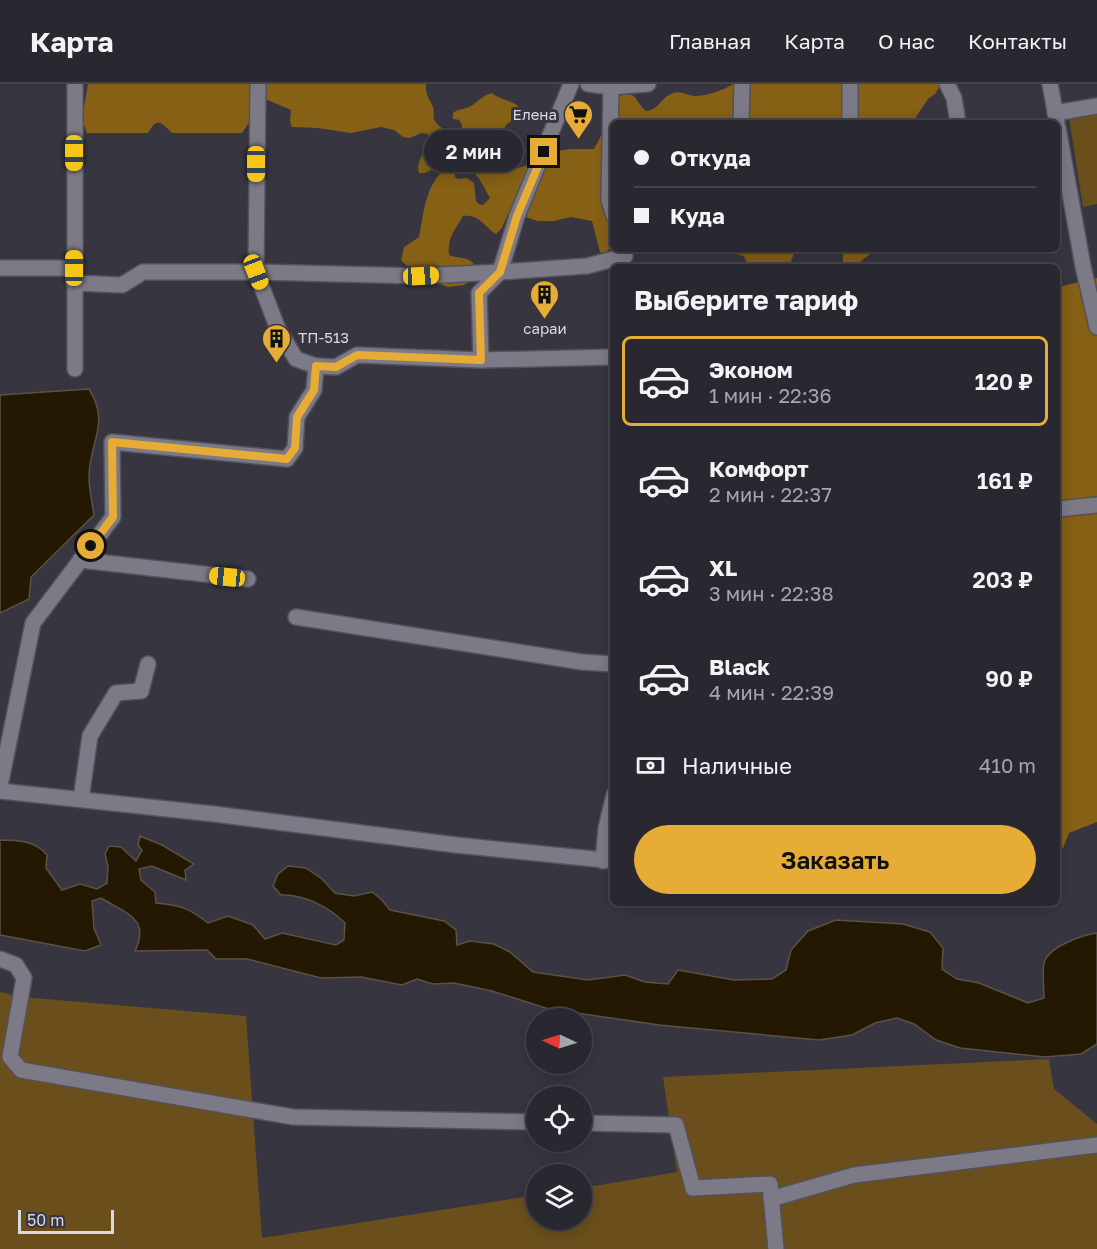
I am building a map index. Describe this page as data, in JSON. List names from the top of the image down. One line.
{"places":{"supermarket":["Елена"],"building":["сараи","ТП-513"]},"scale_bar":"50 m","north":"left","page":{"header":"Карта","nav":["Главная","Карта","О нас","Контакты"],"banner":["Откуда","Куда"],"bubble":"2 мин","heading":"Выберите тариф","list":[{"name":"Эконом","note":"1 мин · 22:36","value":"120 ₽"},{"name":"Комфорт","note":"2 мин · 22:37","value":"161 ₽"},{"name":"XL","note":"3 мин · 22:38","value":"203 ₽"},{"name":"Black","note":"4 мин · 22:39","value":"90 ₽"}],"pay":["Наличные","410 m"],"buttons":"Заказать","scale":"50 m"}}
